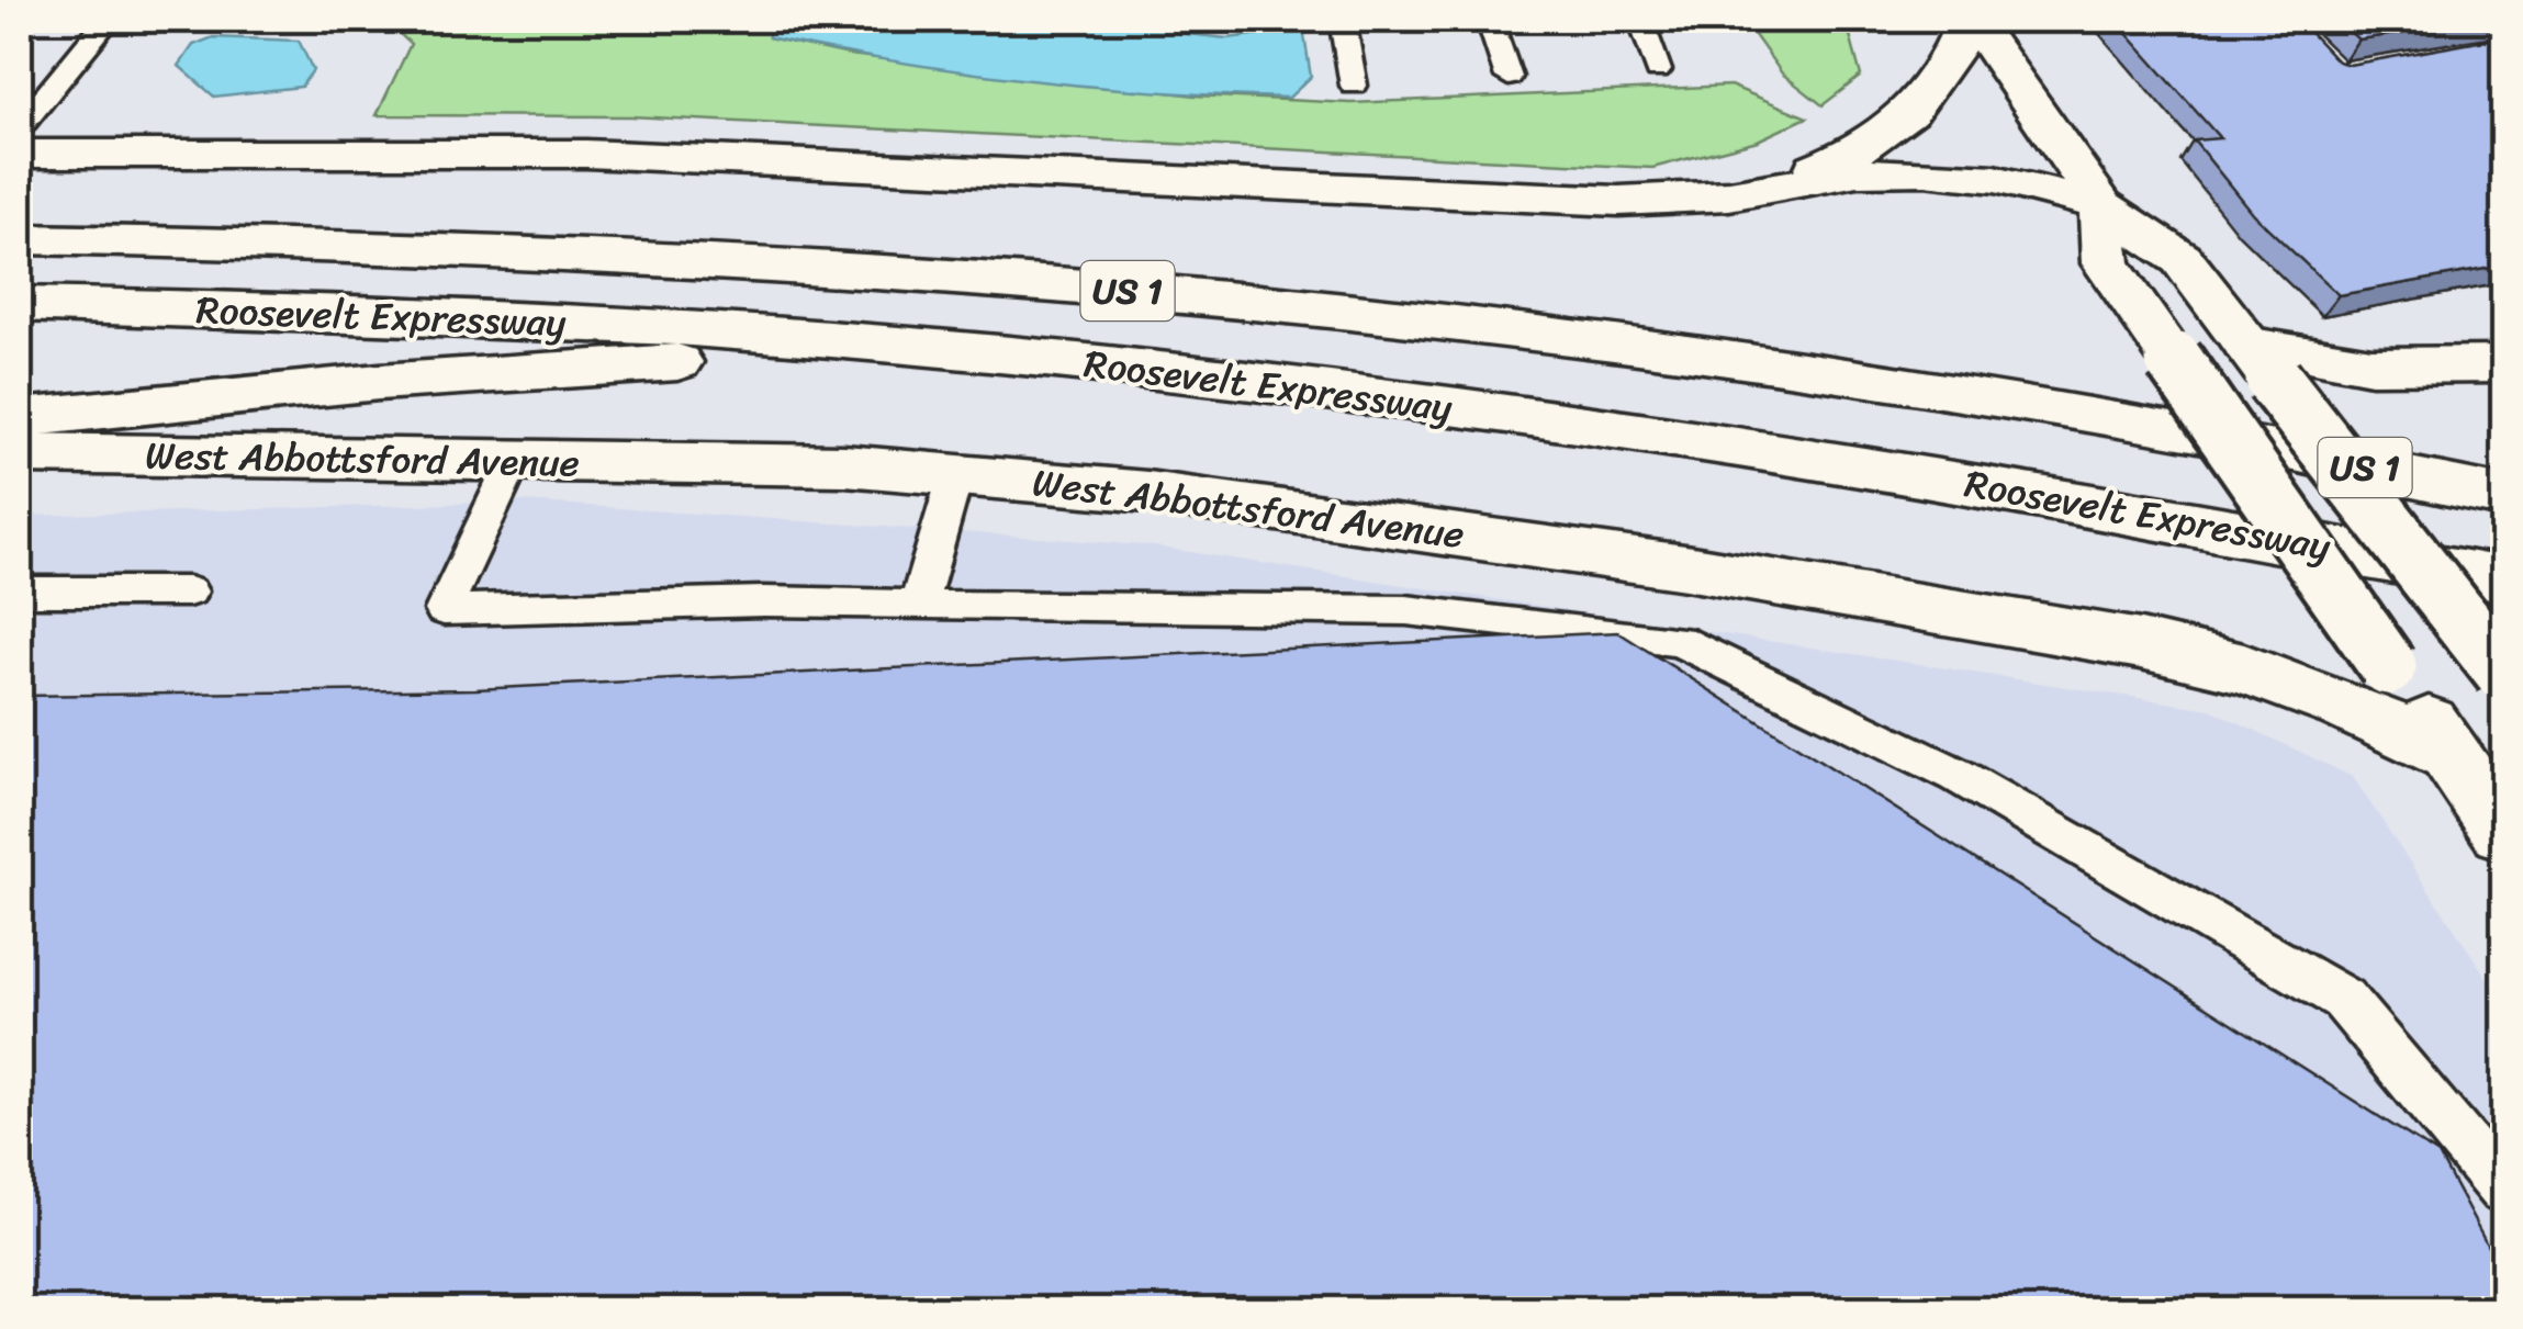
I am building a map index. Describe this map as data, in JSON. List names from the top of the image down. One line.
{"streets":{"main road":["US 1","Roosevelt Expressway","West Abbottsford Avenue"]}}
